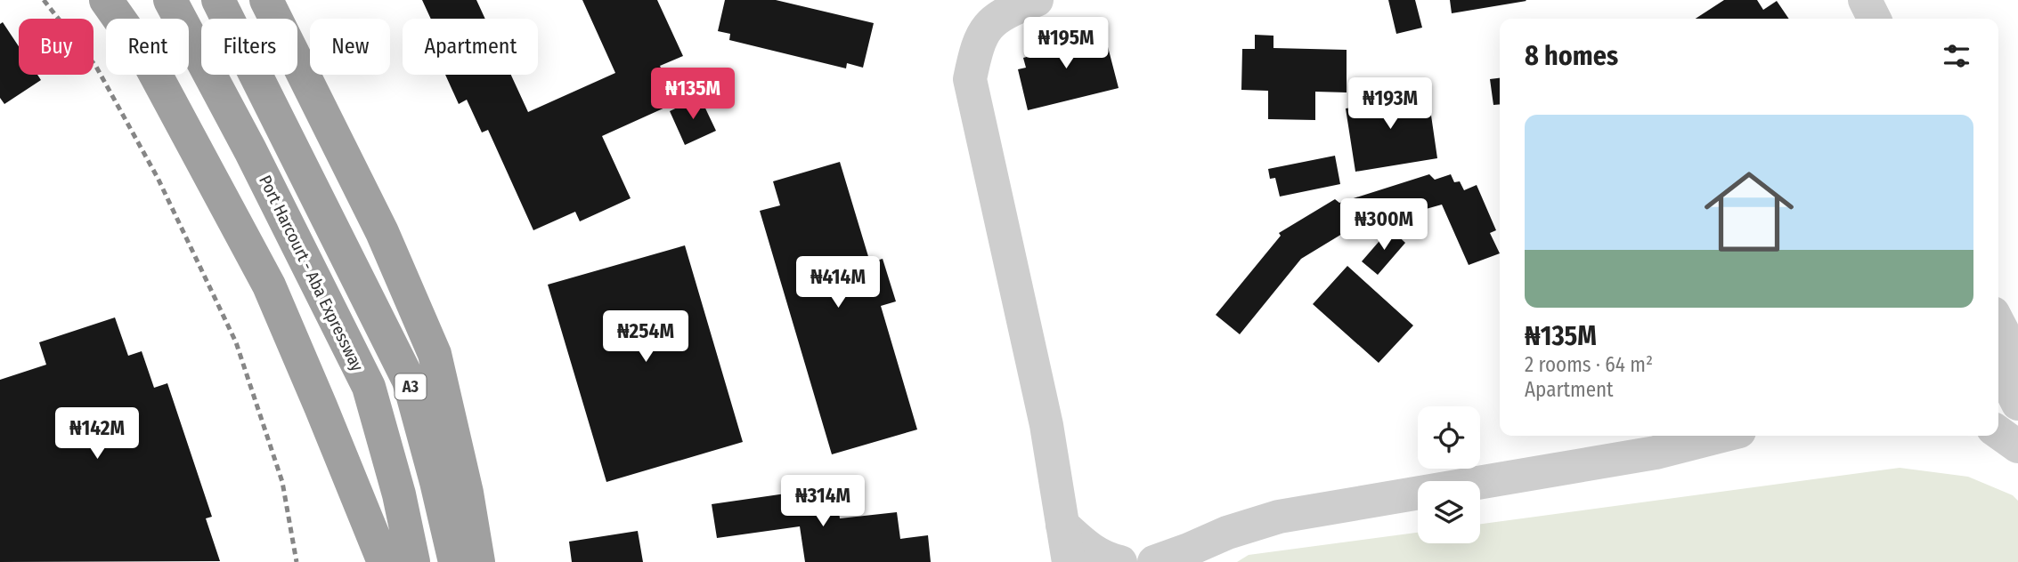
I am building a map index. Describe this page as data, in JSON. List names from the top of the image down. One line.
{"streets":{"highway":["Port Harcourt - Aba Expressway","A3"]},"page":{"price":["₦195M","₦135M","₦193M","₦300M","₦414M","₦254M","₦142M","₦314M"],"chip":["Buy","Rent","Filters","New","Apartment"],"heading":"8 homes","list":[{"name":"₦135M","note":"2 rooms · 64 m² · Apartment"}]}}
